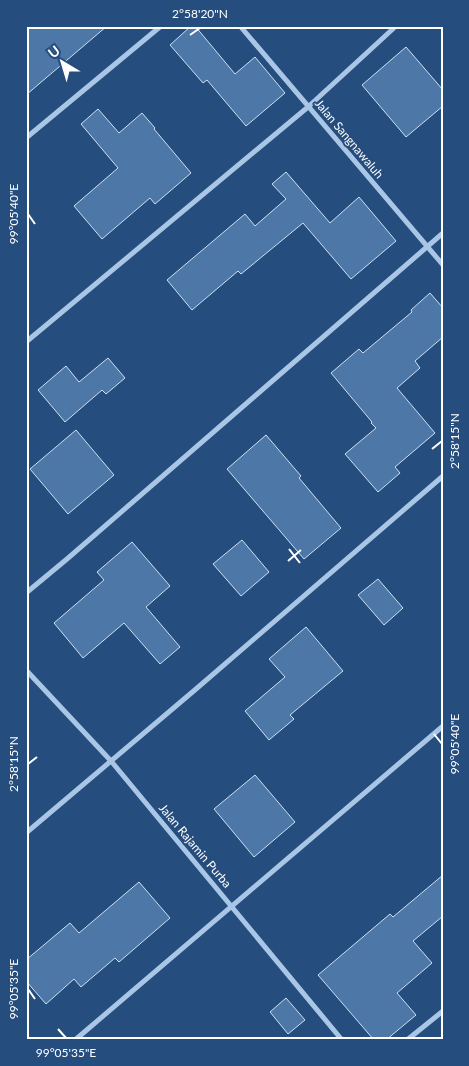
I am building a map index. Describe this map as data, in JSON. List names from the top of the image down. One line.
{"streets":{"street":["Jalan Sangnawaluh","Jalan Rajamin Purba"]},"north":"top left","coordinates":["2°58'20\"N","99°05'40\"E","2°58'15\"N","99°05'35\"E"]}
